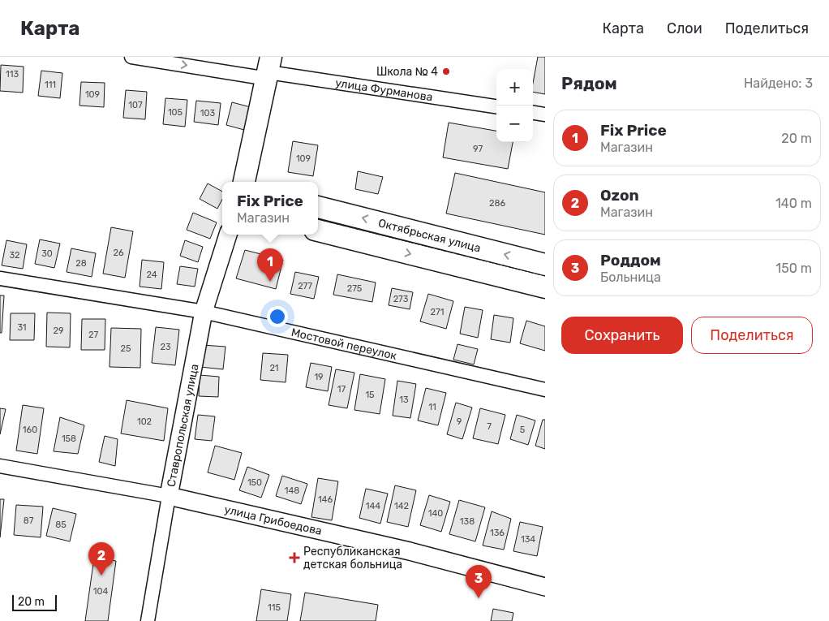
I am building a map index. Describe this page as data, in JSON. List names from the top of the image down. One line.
{"streets":{"main road":["Октябрьская улица"],"street":["улица Фурманова","Мостовой переулок","Ставропольская улица","улица Грибоедова"]},"crossings":[["Мостовой переулок","Ставропольская улица"],["Ставропольская улица","улица Грибоедова"]],"one_way":["улица Фурманова"],"places":{"other":["Школа № 4"],"health":["Республиканская детская больница"]},"house_numbers":["113","111","109","107","105","103","97","109","286","26","30","32","28","24","277","275","273","271","31","29","27","23","25","21","19","17","15","13","11","102","9","7","160","5","158","150","148","146","144","142","140","87","138","85","136","134","104","115"],"scale_bar":"20 m","page":{"header":"Карта","nav":["Карта","Слои","Поделиться"],"heading":["Рядом","Найдено: 3"],"map_buttons":["+","−"],"list":[{"mark":"1","name":"Fix Price","note":"Магазин","value":"20 m"},{"mark":"2","name":"Ozon","note":"Магазин","value":"140 m"},{"mark":"3","name":"Роддом","note":"Больница","value":"150 m"}],"popup":["Fix Price","Магазин"],"pins":["1","2","3"],"buttons":["Сохранить","Поделиться"],"scale":"20 m"}}
